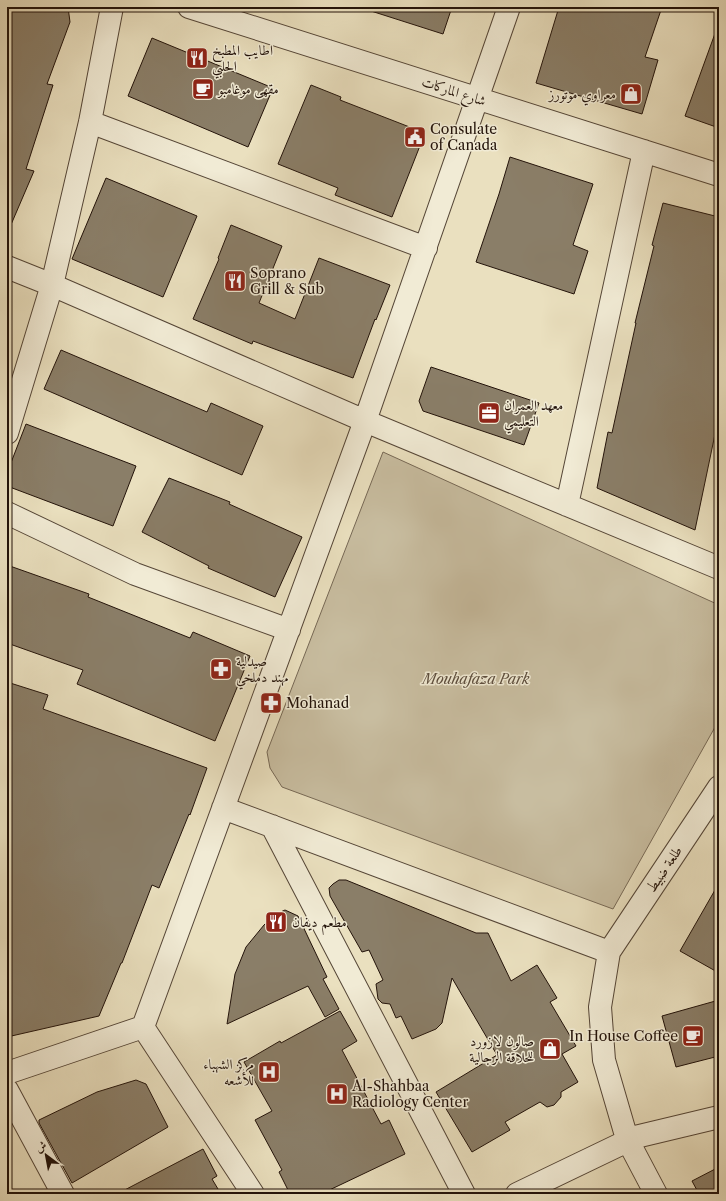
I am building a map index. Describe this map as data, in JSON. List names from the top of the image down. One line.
{"streets":{"street":["شارع الماركات","طلعة ضبيط"]},"parks":["Mouhafaza Park"],"places":{"restaurant":["اطايب المطبخ الحلبي","Soprano Grill & Sub","مطعم ديفان"],"cafe":["مقهى موغامبو","In House Coffee"],"shop":["معراوي موتورز","صالون لازورد للحلاقة الرجالية"],"public building":["Consulate of Canada"],"office":["معهد العمران التعليمي"],"pharmacy":["صيدلية مهند دملخي","Mohanad"],"hospital":["مركز الشهباء للأشعه","Al-Shahbaa Radiology Center"]},"north":"top left"}
